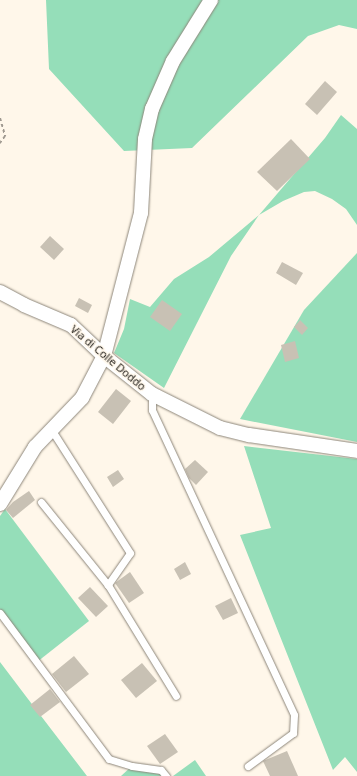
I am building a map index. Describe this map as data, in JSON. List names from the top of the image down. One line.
{"streets":{"street":["Via di Colle Doddo"]}}
